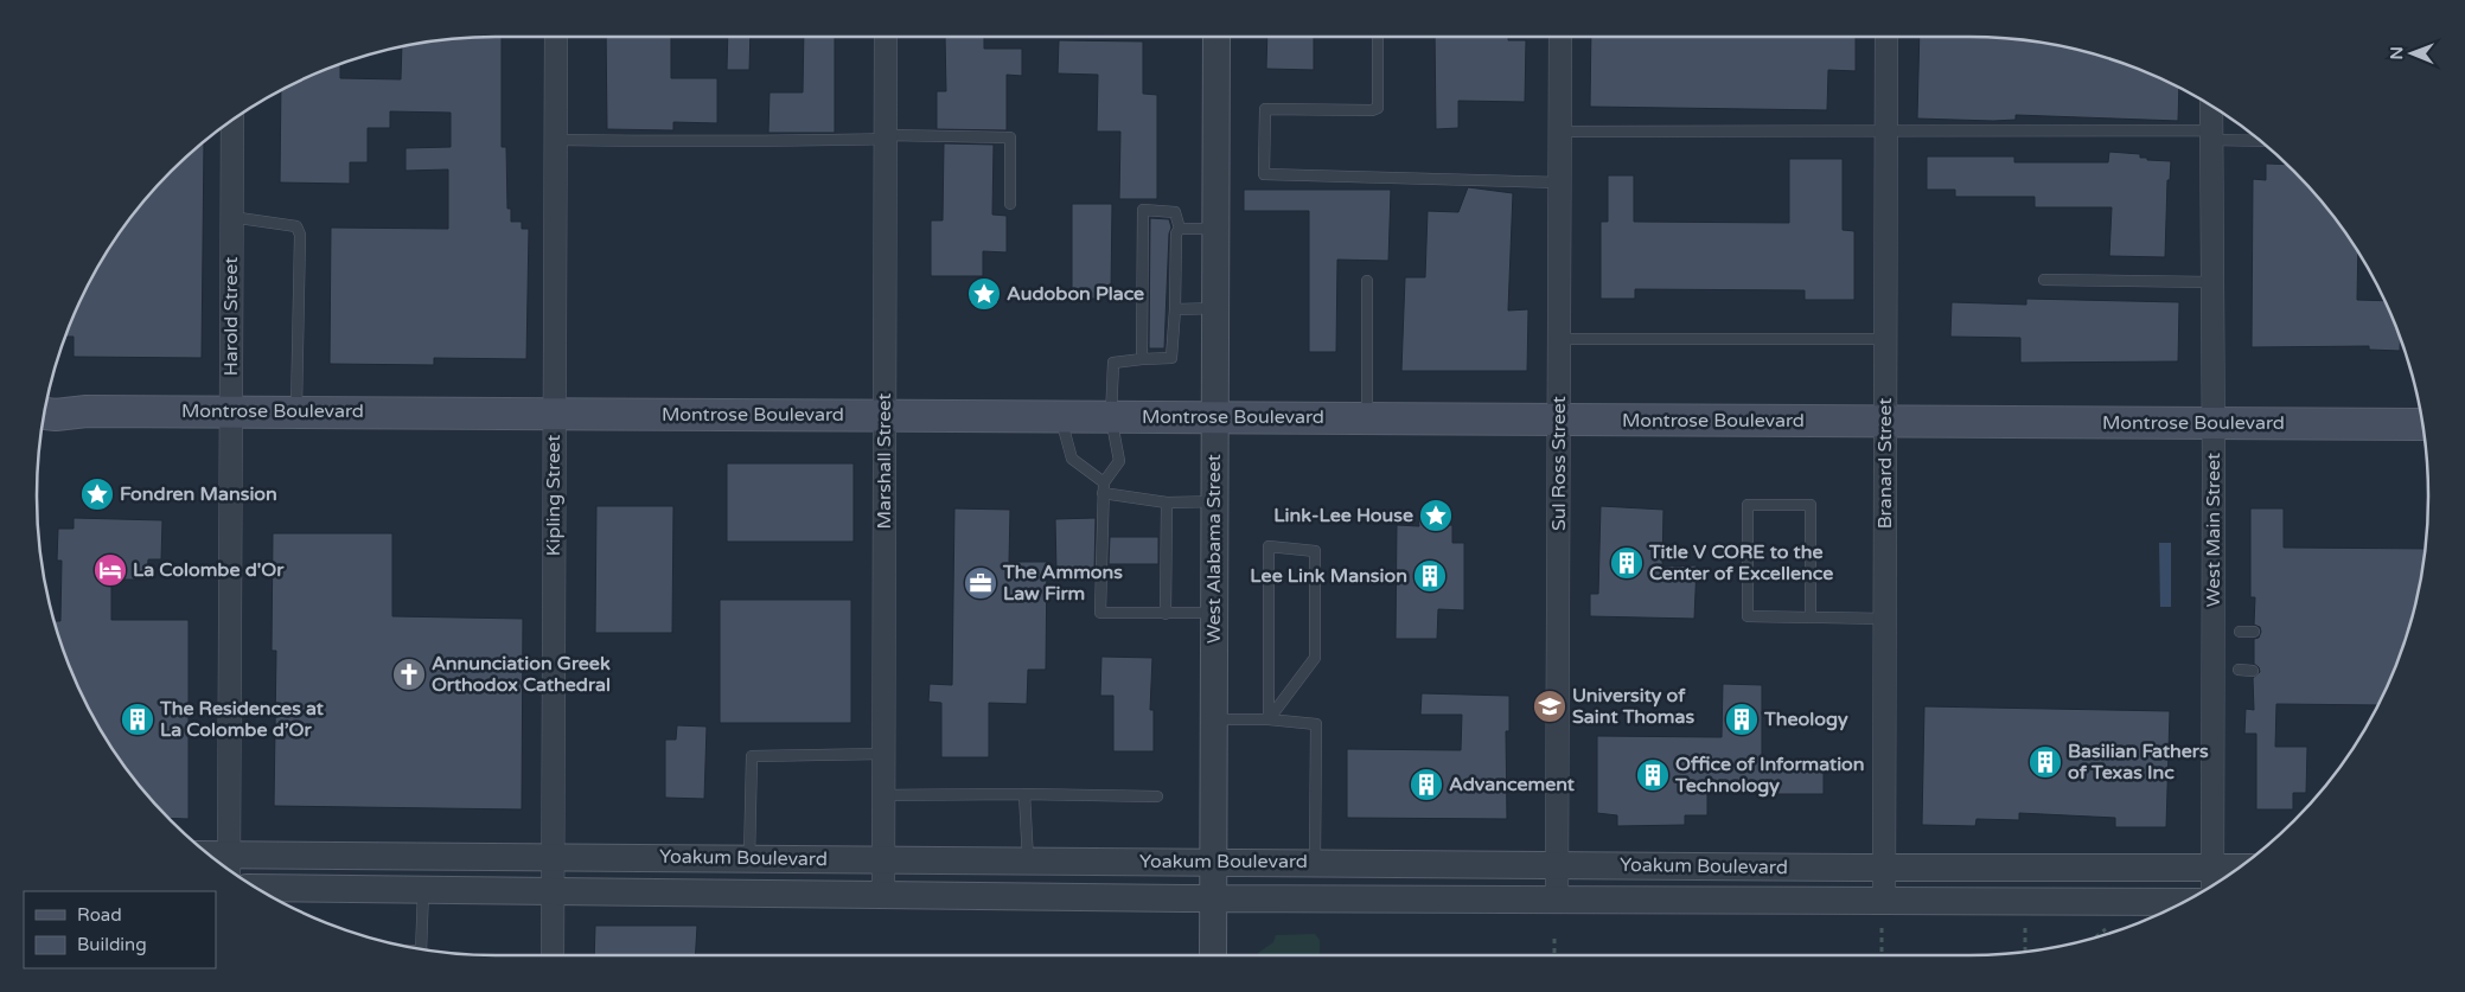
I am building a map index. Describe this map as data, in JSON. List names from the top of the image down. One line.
{"streets":{"main road":["Montrose Boulevard"],"street":["Harold Street","Marshall Street","Sul Ross Street","Branard Street","Kipling Street","West Main Street","West Alabama Street","Yoakum Boulevard"]},"crossings":[["Harold Street","Montrose Boulevard"],["Harold Street","Yoakum Boulevard"],["Montrose Boulevard","Marshall Street"],["Montrose Boulevard","Sul Ross Street"],["Montrose Boulevard","Branard Street"],["Montrose Boulevard","Kipling Street"],["Montrose Boulevard","West Main Street"],["Montrose Boulevard","West Alabama Street"],["Marshall Street","Yoakum Boulevard"],["Sul Ross Street","Yoakum Boulevard"],["Branard Street","Yoakum Boulevard"],["Kipling Street","Yoakum Boulevard"],["West Main Street","Yoakum Boulevard"],["West Alabama Street","Yoakum Boulevard"]],"places":{"place":["Audobon Place","Fondren Mansion","Link-Lee House"],"building":["Title V CORE to the Center of Excellence","Lee Link Mansion","The Residences at La Colombe d’Or","Theology","Basilian Fathers of Texas Inc","Office of Information Technology","Advancement"],"hotel":["La Colombe d'Or"],"office":["The Ammons Law Firm"],"church":["Annunciation Greek Orthodox Cathedral"],"school or university":["University of Saint Thomas"]},"legend":["Road","Building"],"north":"left"}
